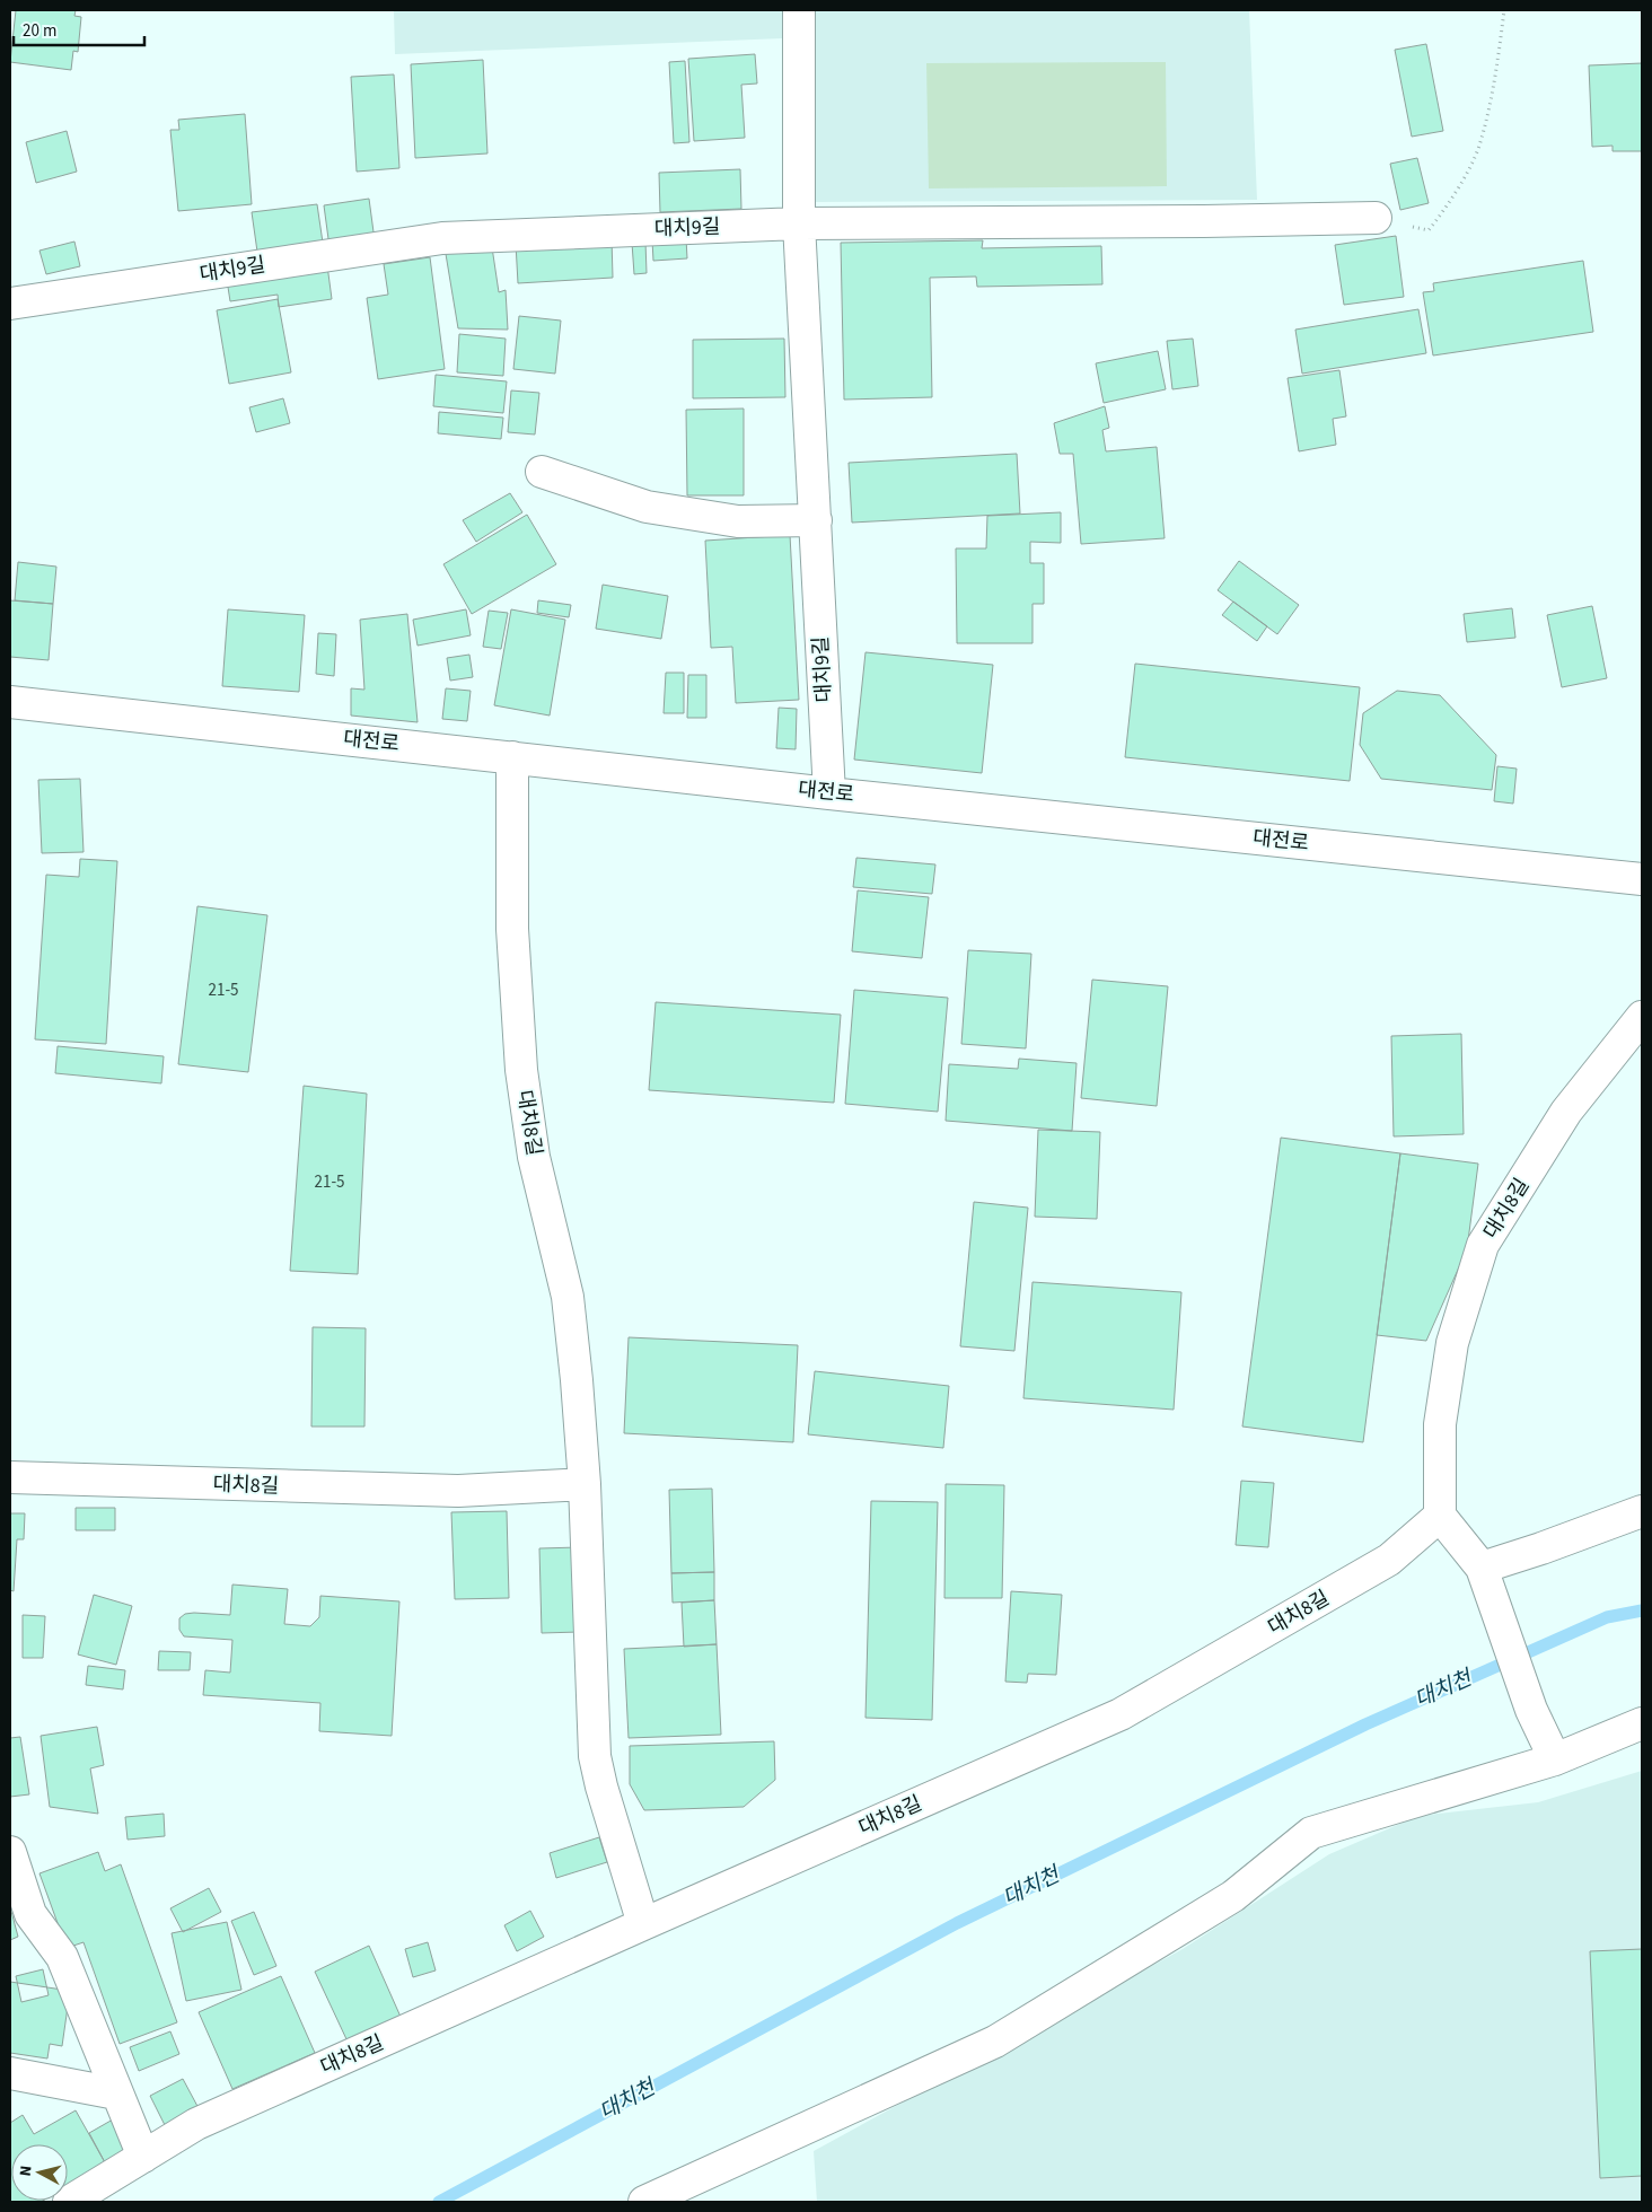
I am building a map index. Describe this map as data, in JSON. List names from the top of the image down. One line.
{"streets":{"street":["대치9길","대전로","대치8길"]},"crossings":[["대치9길","대전로"],["대전로","대치8길"]],"water":["대치천"],"house_numbers":["21-5","21-5"],"scale_bar":"20 m","north":"left"}
